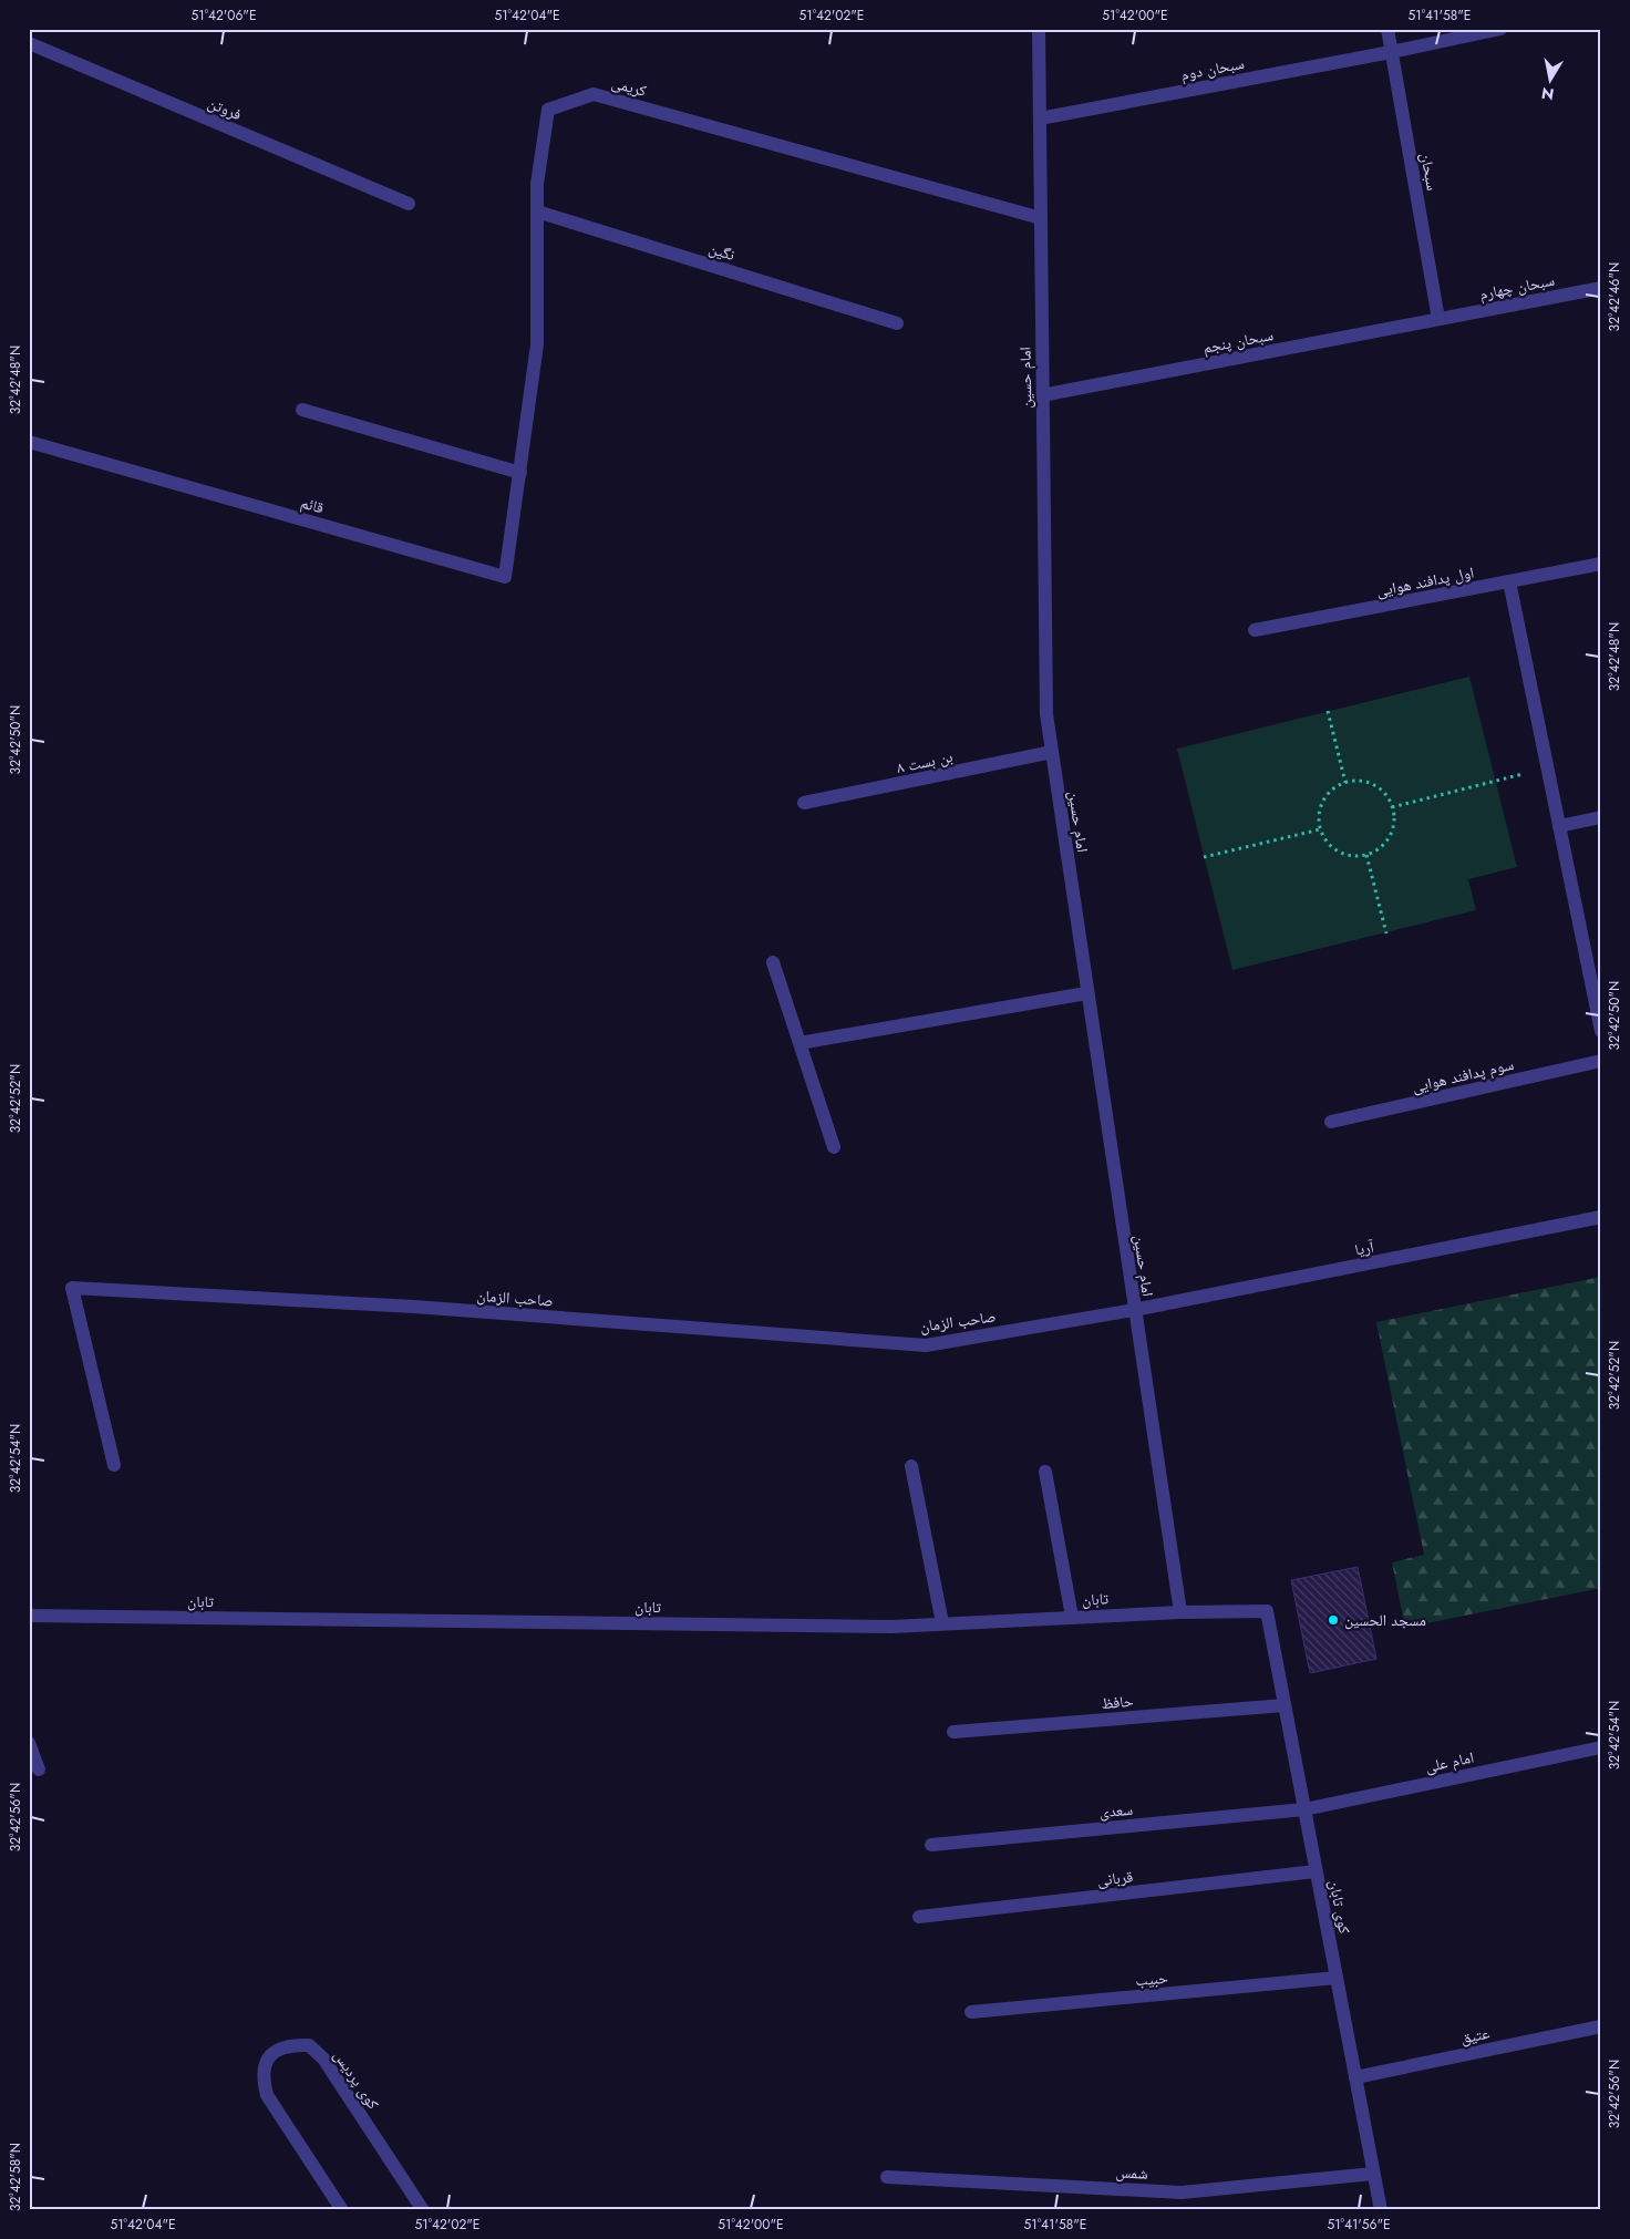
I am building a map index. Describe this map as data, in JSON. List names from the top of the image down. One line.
{"streets":{"street":["سبحان دوم","کریمی","فروتن","سبحان","نگین","سبحان چهارم","سبحان پنجم","امام حسین","قائم","اول پدافند هوایی","بن بست ۸","سوم پدافند هوایی","آریا","صاحب الزمان","تابان","حافظ","امام علی","سعدی","قربانی","کوی تابان","حبیب","عتیق","کوی پردیس","شمس"]},"crossings":[["سبحان دوم","سبحان"],["سبحان دوم","امام حسین"],["کریمی","نگین"],["کریمی","امام حسین"],["کریمی","قائم"],["سبحان","سبحان چهارم"],["سبحان","سبحان پنجم"],["سبحان چهارم","سبحان پنجم"],["سبحان پنجم","امام حسین"],["امام حسین","بن بست ۸"],["امام حسین","آریا"],["امام حسین","صاحب الزمان"],["امام حسین","تابان"],["آریا","صاحب الزمان"],["تابان","کوی تابان"],["حافظ","کوی تابان"],["امام علی","سعدی"],["امام علی","کوی تابان"],["سعدی","کوی تابان"],["قربانی","کوی تابان"],["کوی تابان","حبیب"],["کوی تابان","عتیق"],["کوی تابان","شمس"]],"places":["مسجد الحسین"],"north":"bottom","coordinates":["51°42'06\"E","51°42'04\"E","51°42'02\"E","51°42'00\"E","51°41'58\"E","32°42'46\"N","32°42'48\"N","32°42'50\"N","32°42'52\"N","32°42'54\"N","32°42'56\"N","32°42'58\"N","51°41'56\"E"]}
